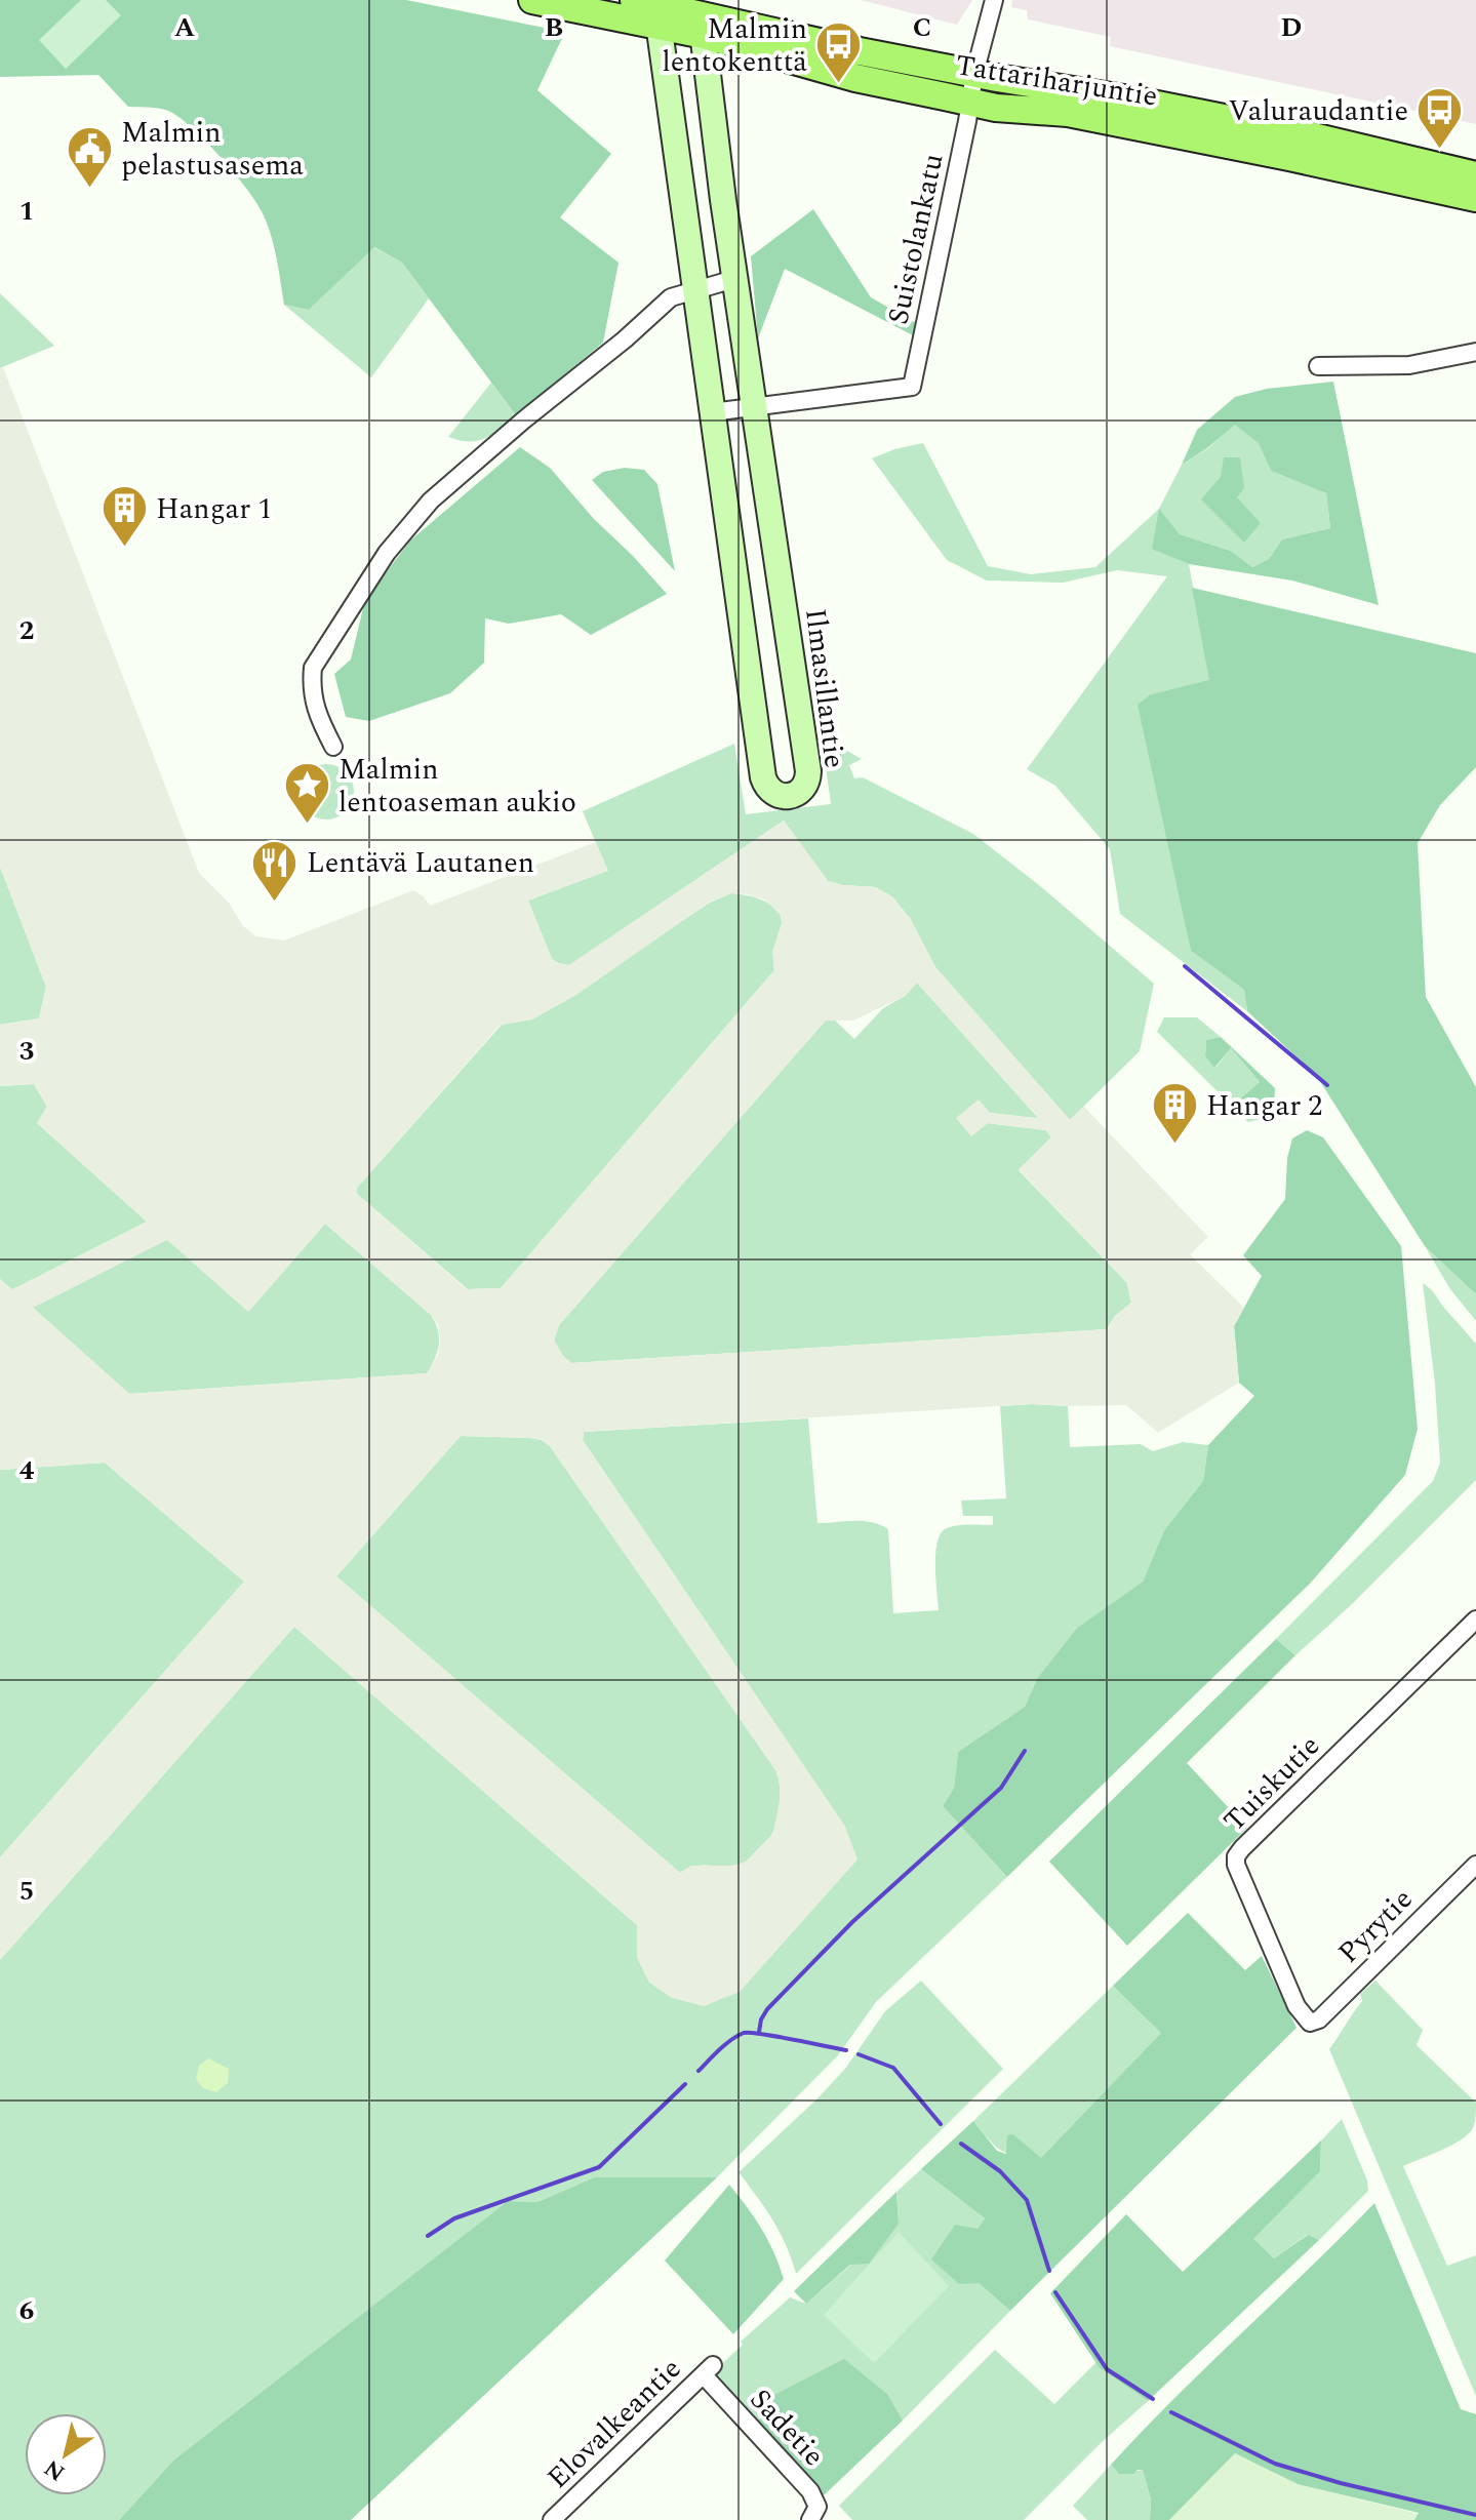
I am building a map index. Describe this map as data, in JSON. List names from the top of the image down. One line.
{"streets":{"main road":["Tattariharjuntie","Ilmasillantie"],"street":["Suistolankatu","Tuiskutie","Pyrytie","Elovalkeantie","Sadetie"]},"crossings":[["Tattariharjuntie","Suistolankatu"],["Tattariharjuntie","Ilmasillantie"],["Suistolankatu","Ilmasillantie"],["Tuiskutie","Pyrytie"],["Elovalkeantie","Sadetie"]],"places":{"bus stop":["Malmin lentokenttä","Valuraudantie"],"public building":["Malmin pelastusasema"],"building":["Hangar 1","Hangar 2"],"place":["Malmin lentoaseman aukio"],"restaurant":["Lentävä Lautanen"]},"north":"bottom left","grid":{"columns":["A","B","C","D"],"rows":["1","2","3","4","5","6"]}}
